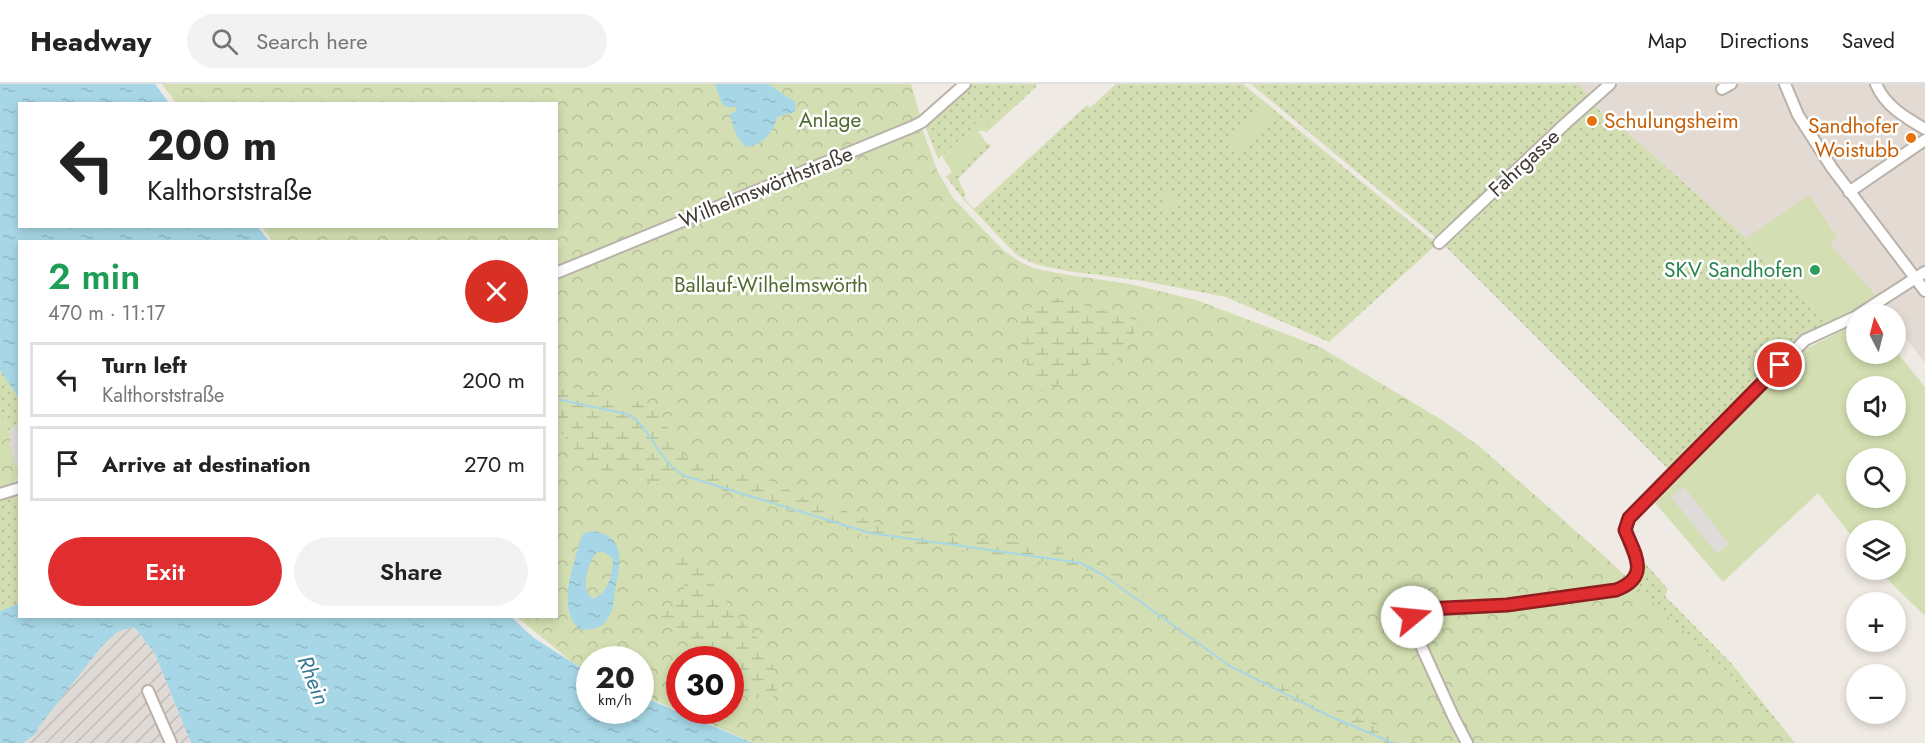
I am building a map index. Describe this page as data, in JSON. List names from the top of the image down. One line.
{"streets":{"street":["Fahrgasse","Wilhelmswörthstraße"]},"water":["Rhein"],"parks":["Anlage","Ballauf-Wilhelmswörth"],"places":["Schulungsheim","Sandhofer Woistubb","SKV Sandhofen"],"north":"top","page":{"header":"Headway","search":"Search here","nav":["Map","Directions","Saved"],"turn":["200 m","Kalthorststraße"],"heading":["2 min","470 m · 11:17"],"map_buttons":["+","−"],"list":[{"name":"Turn left","note":"Kalthorststraße","value":"200 m"},{"name":"Arrive at destination","value":"270 m"}],"buttons":["Exit","Share"],"speed":"20 km/h","limit":"30"}}
